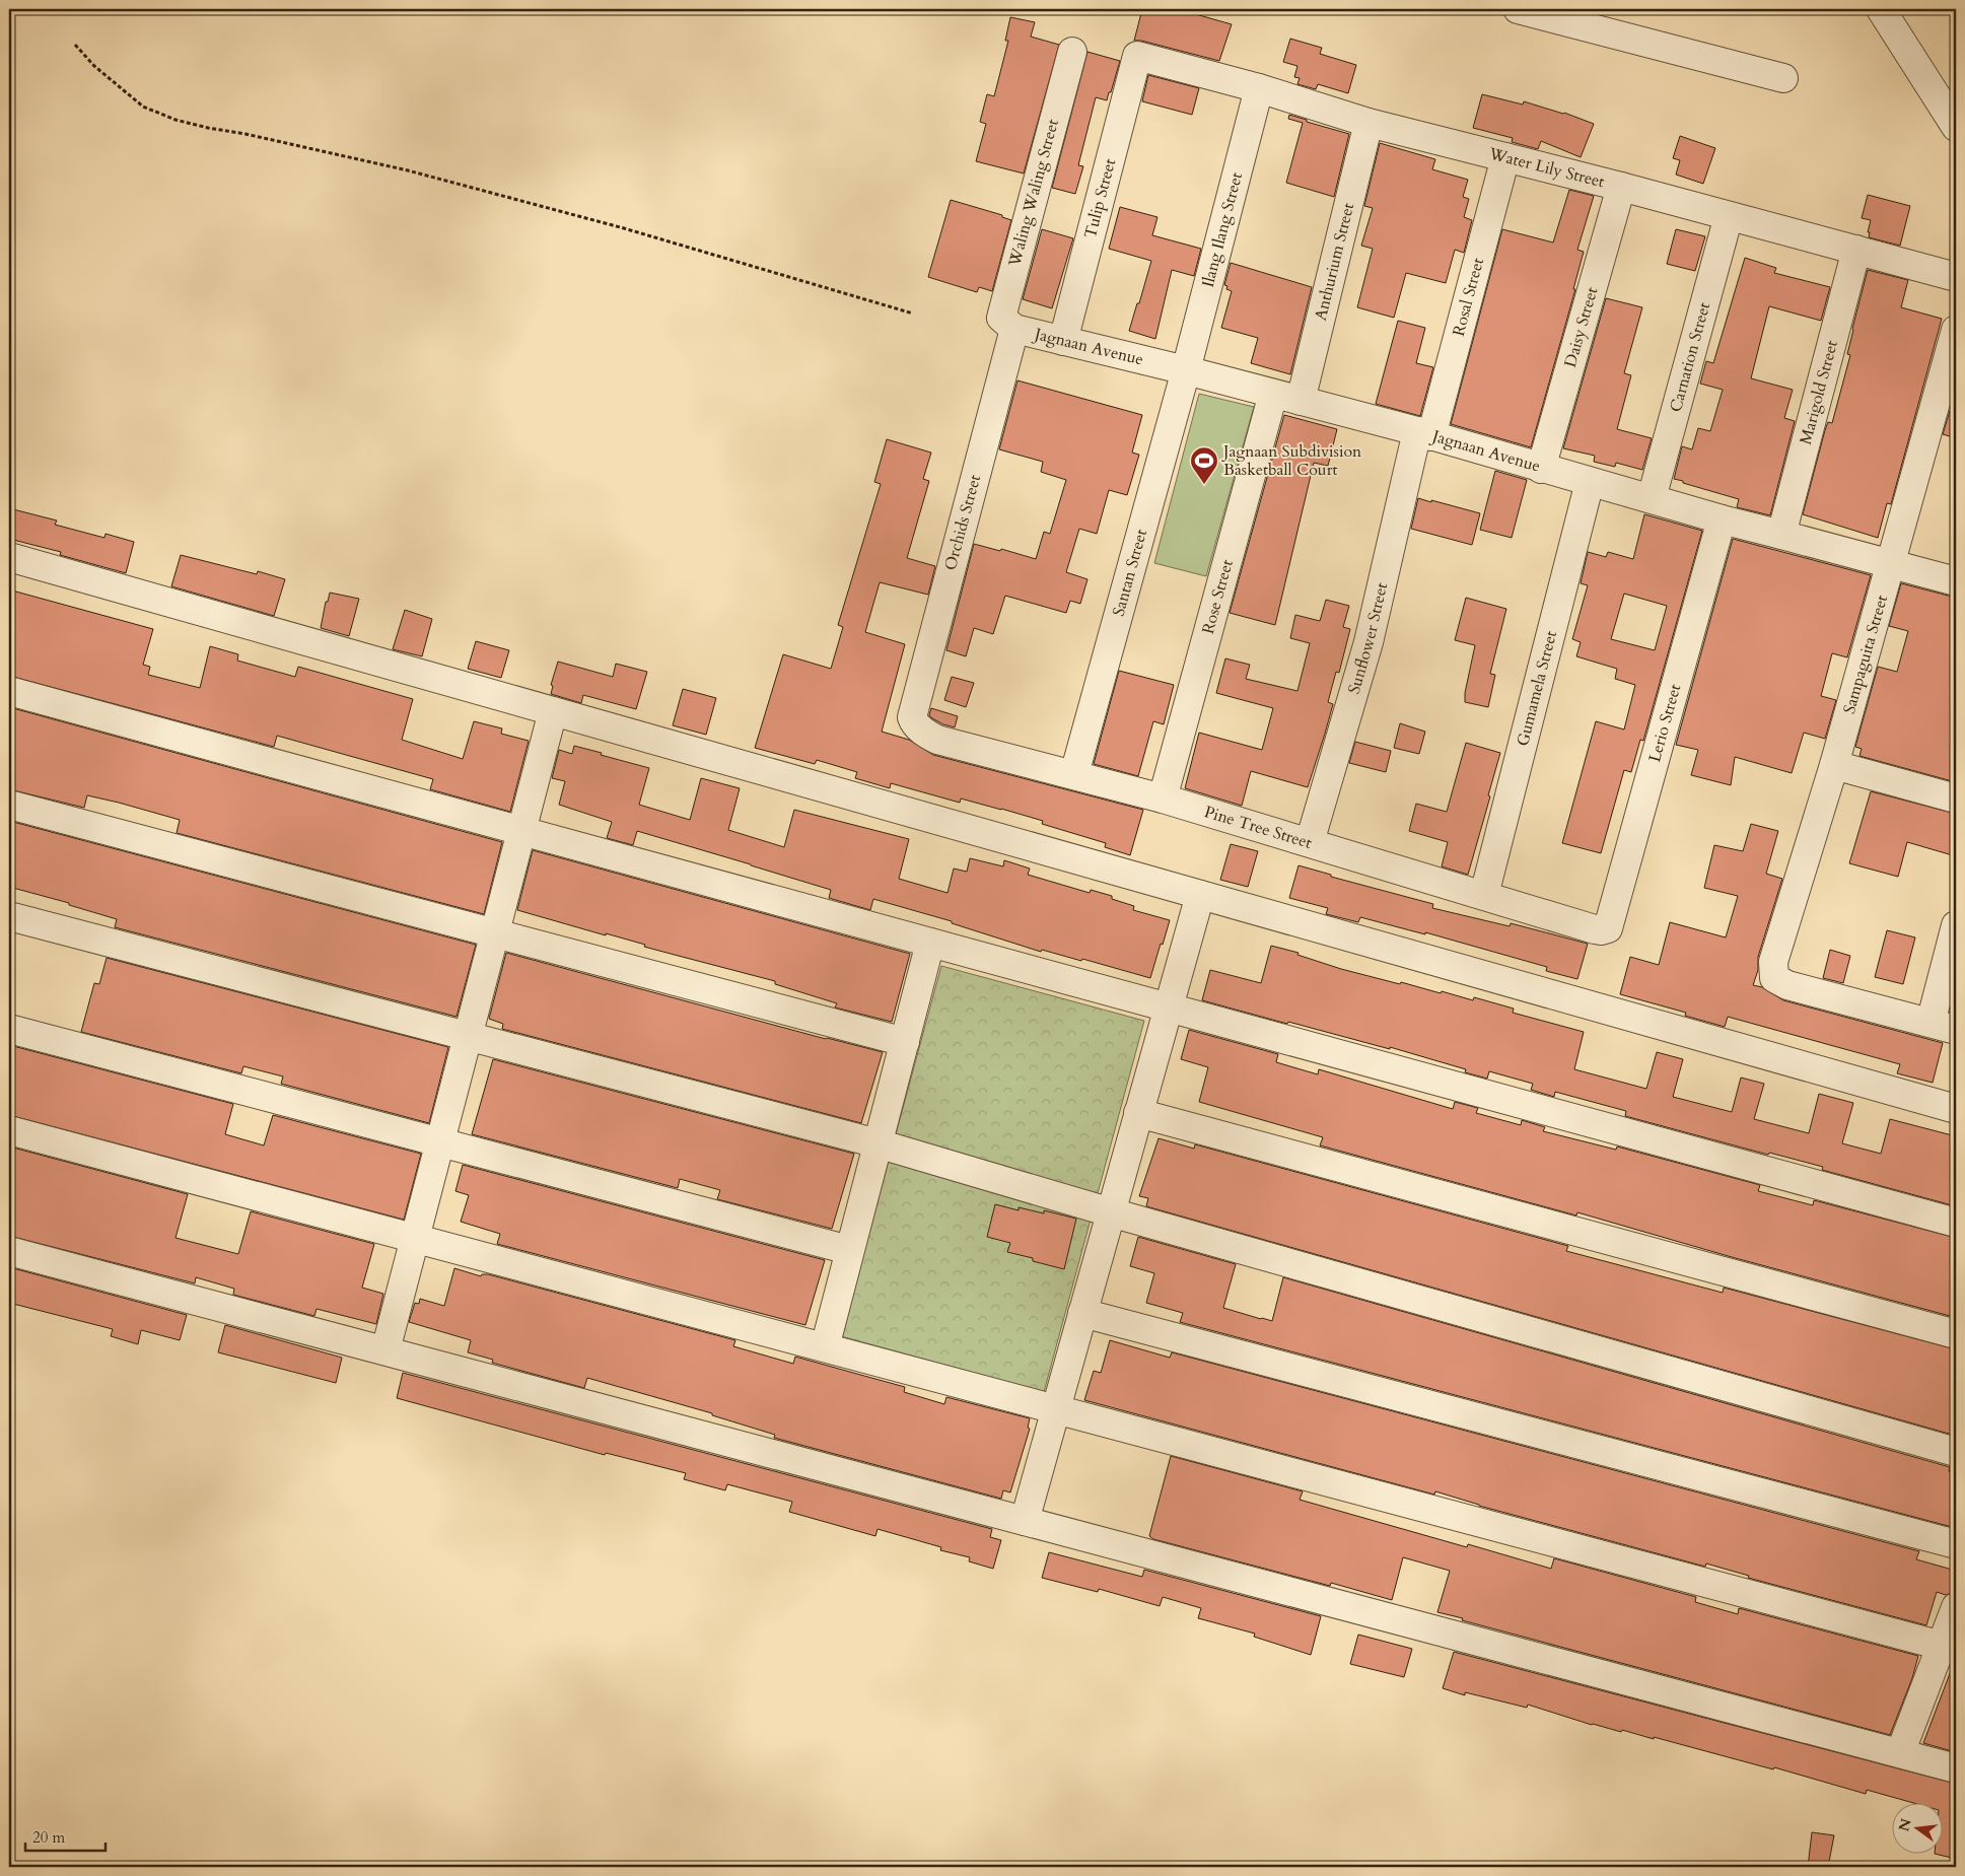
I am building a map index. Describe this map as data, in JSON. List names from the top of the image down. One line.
{"streets":{"street":["Water Lily Street","Waling Waling Street","Tulip Street","Ilang Ilang Street","Anthurium Street","Rosal Street","Daisy Street","Jagnaan Avenue","Carnation Street","Marigold Street","Orchids Street","Santan Street","Rose Street","Sunflower Street","Sampaguita Street","Gumamela Street","Lerio Street","Pine Tree Street"]},"crossings":[["Water Lily Street","Tulip Street"],["Water Lily Street","Ilang Ilang Street"],["Water Lily Street","Anthurium Street"],["Water Lily Street","Rosal Street"],["Water Lily Street","Daisy Street"],["Water Lily Street","Carnation Street"],["Water Lily Street","Marigold Street"],["Waling Waling Street","Jagnaan Avenue"],["Waling Waling Street","Orchids Street"],["Tulip Street","Jagnaan Avenue"],["Ilang Ilang Street","Jagnaan Avenue"],["Ilang Ilang Street","Santan Street"],["Anthurium Street","Jagnaan Avenue"],["Rosal Street","Jagnaan Avenue"],["Rosal Street","Sunflower Street"],["Daisy Street","Jagnaan Avenue"],["Jagnaan Avenue","Carnation Street"],["Jagnaan Avenue","Marigold Street"],["Jagnaan Avenue","Orchids Street"],["Jagnaan Avenue","Santan Street"],["Jagnaan Avenue","Rose Street"],["Jagnaan Avenue","Sunflower Street"],["Jagnaan Avenue","Sampaguita Street"],["Jagnaan Avenue","Gumamela Street"],["Jagnaan Avenue","Lerio Street"],["Orchids Street","Pine Tree Street"],["Santan Street","Pine Tree Street"],["Rose Street","Pine Tree Street"],["Sunflower Street","Pine Tree Street"],["Gumamela Street","Pine Tree Street"],["Lerio Street","Pine Tree Street"]],"places":{"sports":["Jagnaan Subdivision Basketball Court"]},"scale_bar":"20 m","north":"left"}
